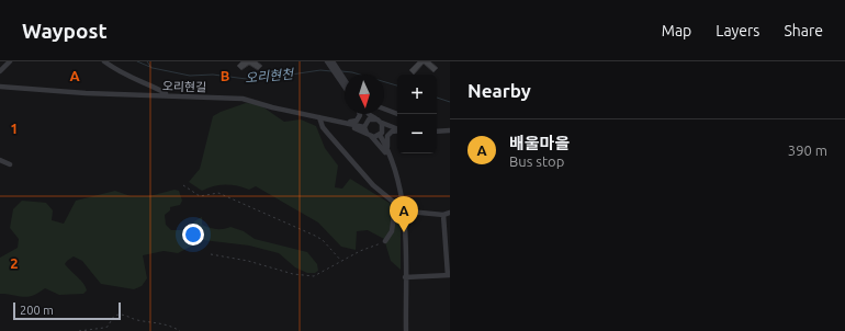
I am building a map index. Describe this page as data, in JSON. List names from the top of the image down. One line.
{"streets":{"street":["오리현길"]},"water":["오리현천"],"scale_bar":"200 m","north":"bottom","page":{"header":"Waypost","nav":["Map","Layers","Share"],"heading":"Nearby","map_buttons":["+","−"],"list":[{"mark":"A","name":"배울마을","note":"Bus stop","value":"390 m"}],"pins":"A","scale":"200 m"},"grid":{"columns":["A","B"],"rows":["1","2"]}}
